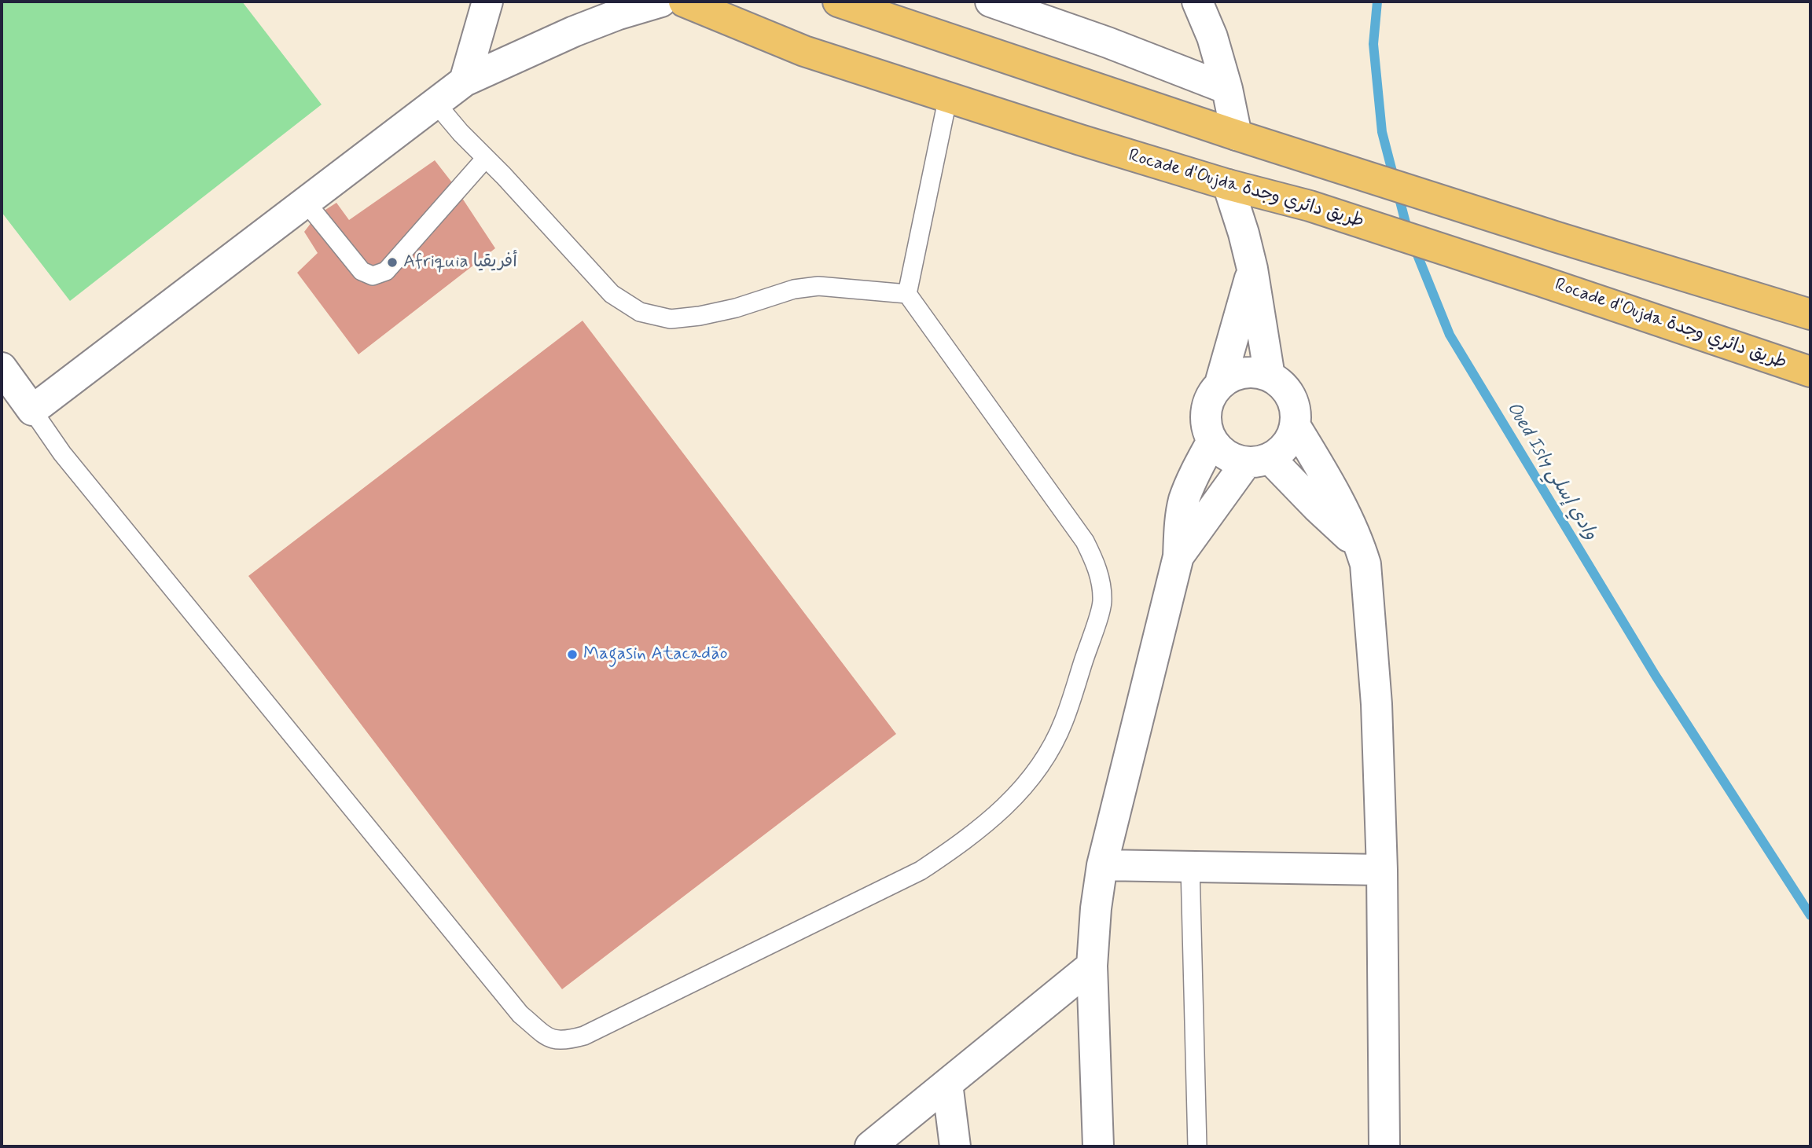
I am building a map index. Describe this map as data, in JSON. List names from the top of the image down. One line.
{"streets":{"highway":["Rocade d'Oujda طريق دائري وجدة"]},"water":["Oued Isly وادي إسلي"],"places":["Afriquia أفريقيا","Magasin Atacadão"]}
